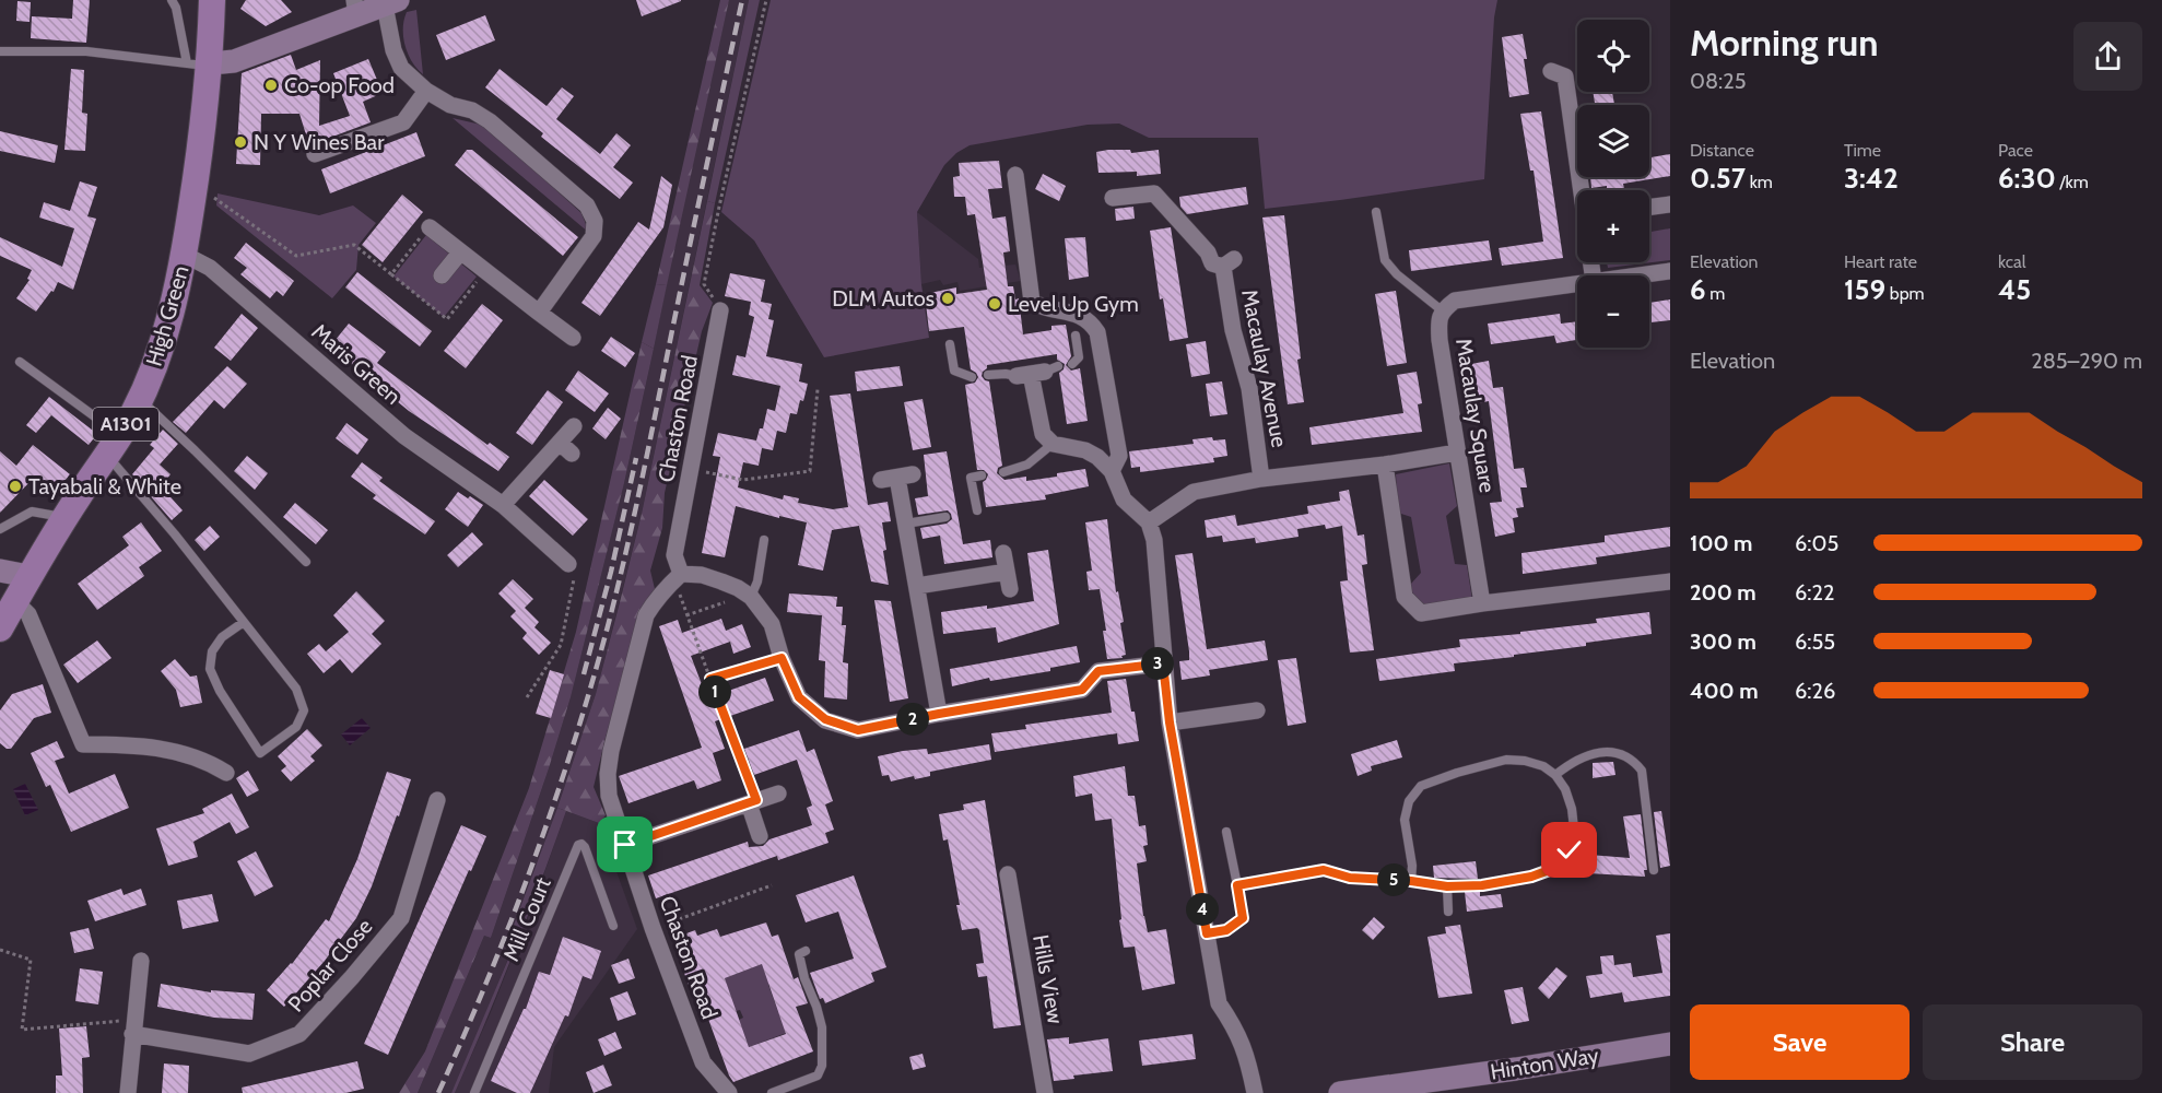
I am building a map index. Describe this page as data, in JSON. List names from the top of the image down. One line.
{"streets":{"main road":["High Green","A1301"],"street":["Maris Green","Macaulay Avenue","Macaulay Square","Chaston Road","Poplar Close","Hills View","Hinton Way"],"lane":["Mill Court"]},"crossings":[["High Green","Maris Green"],["High Green","A1301"],["Macaulay Avenue","Macaulay Square"]],"places":["Co-op Food","N Y Wines Bar","DLM Autos","Level Up Gym","Tayabali & White"],"page":{"heading":["Morning run","08:25"],"map_buttons":["+","−"],"stats":[["Distance","0.57 km"],["Time","3:42"],["Pace","6:30 /km"],["Elevation","6 m"],["Heart rate","159 bpm"],["kcal","45"]],"chart":["Elevation","285–290 m"],"list":[{"name":"100 m","note":"6:05"},{"name":"200 m","note":"6:22"},{"name":"300 m","note":"6:55"},{"name":"400 m","note":"6:26"}],"pins":["3","1","2","5","4"],"buttons":["Save","Share"]}}
